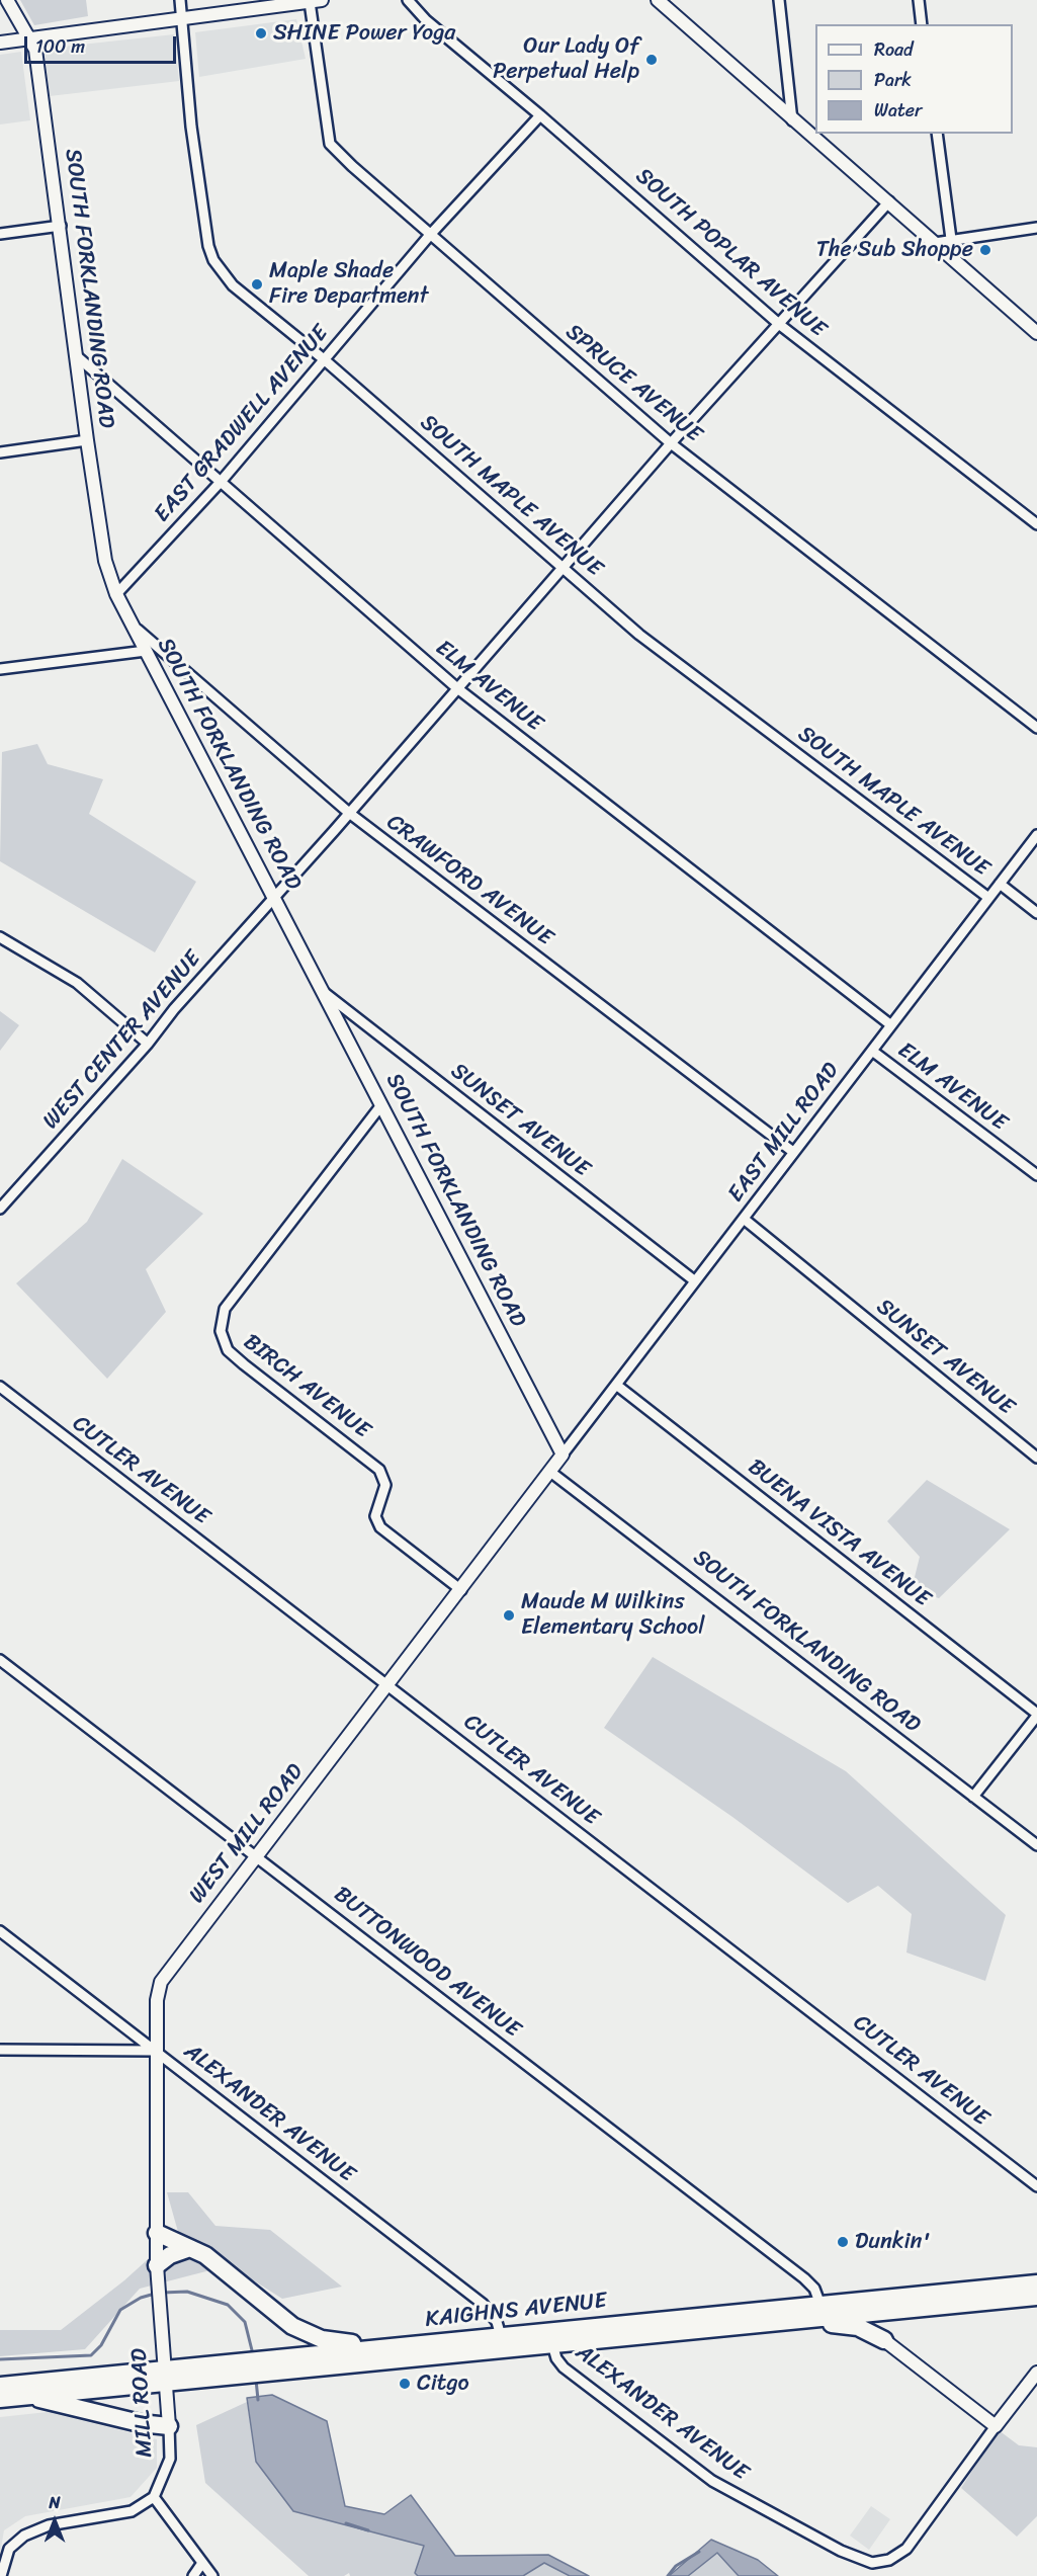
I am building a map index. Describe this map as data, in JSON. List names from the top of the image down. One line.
{"streets":{"highway":["KAIGHNS AVENUE"],"street":["SOUTH POPLAR AVENUE","SOUTH FORKLANDING ROAD","SPRUCE AVENUE","EAST GRADWELL AVENUE","SOUTH MAPLE AVENUE","ELM AVENUE","CRAWFORD AVENUE","WEST CENTER AVENUE","SUNSET AVENUE","EAST MILL ROAD","BIRCH AVENUE","CUTLER AVENUE","BUENA VISTA AVENUE","WEST MILL ROAD","BUTTONWOOD AVENUE","ALEXANDER AVENUE","MILL ROAD"]},"crossings":[["SOUTH POPLAR AVENUE","EAST GRADWELL AVENUE"],["SOUTH POPLAR AVENUE","WEST CENTER AVENUE"],["SOUTH FORKLANDING ROAD","EAST GRADWELL AVENUE"],["SOUTH FORKLANDING ROAD","ELM AVENUE"],["SOUTH FORKLANDING ROAD","CRAWFORD AVENUE"],["SOUTH FORKLANDING ROAD","WEST CENTER AVENUE"],["SOUTH FORKLANDING ROAD","SUNSET AVENUE"],["SOUTH FORKLANDING ROAD","EAST MILL ROAD"],["SOUTH FORKLANDING ROAD","BIRCH AVENUE"],["SOUTH FORKLANDING ROAD","WEST MILL ROAD"],["SPRUCE AVENUE","EAST GRADWELL AVENUE"],["SPRUCE AVENUE","WEST CENTER AVENUE"],["EAST GRADWELL AVENUE","SOUTH MAPLE AVENUE"],["EAST GRADWELL AVENUE","ELM AVENUE"],["SOUTH MAPLE AVENUE","WEST CENTER AVENUE"],["SOUTH MAPLE AVENUE","EAST MILL ROAD"],["ELM AVENUE","WEST CENTER AVENUE"],["ELM AVENUE","EAST MILL ROAD"],["CRAWFORD AVENUE","WEST CENTER AVENUE"],["CRAWFORD AVENUE","EAST MILL ROAD"],["SUNSET AVENUE","EAST MILL ROAD"],["EAST MILL ROAD","BUENA VISTA AVENUE"],["EAST MILL ROAD","WEST MILL ROAD"],["BIRCH AVENUE","WEST MILL ROAD"],["CUTLER AVENUE","WEST MILL ROAD"],["WEST MILL ROAD","BUTTONWOOD AVENUE"],["WEST MILL ROAD","ALEXANDER AVENUE"],["WEST MILL ROAD","MILL ROAD"],["BUTTONWOOD AVENUE","KAIGHNS AVENUE"],["ALEXANDER AVENUE","KAIGHNS AVENUE"],["KAIGHNS AVENUE","MILL ROAD"]],"places":["SHINE Power Yoga","Our Lady Of Perpetual Help","The Sub Shoppe","Maple Shade Fire Department","Maude M Wilkins Elementary School","Dunkin'","Citgo"],"legend":["Road","Park","Water"],"scale_bar":"100 m","north":"top"}
